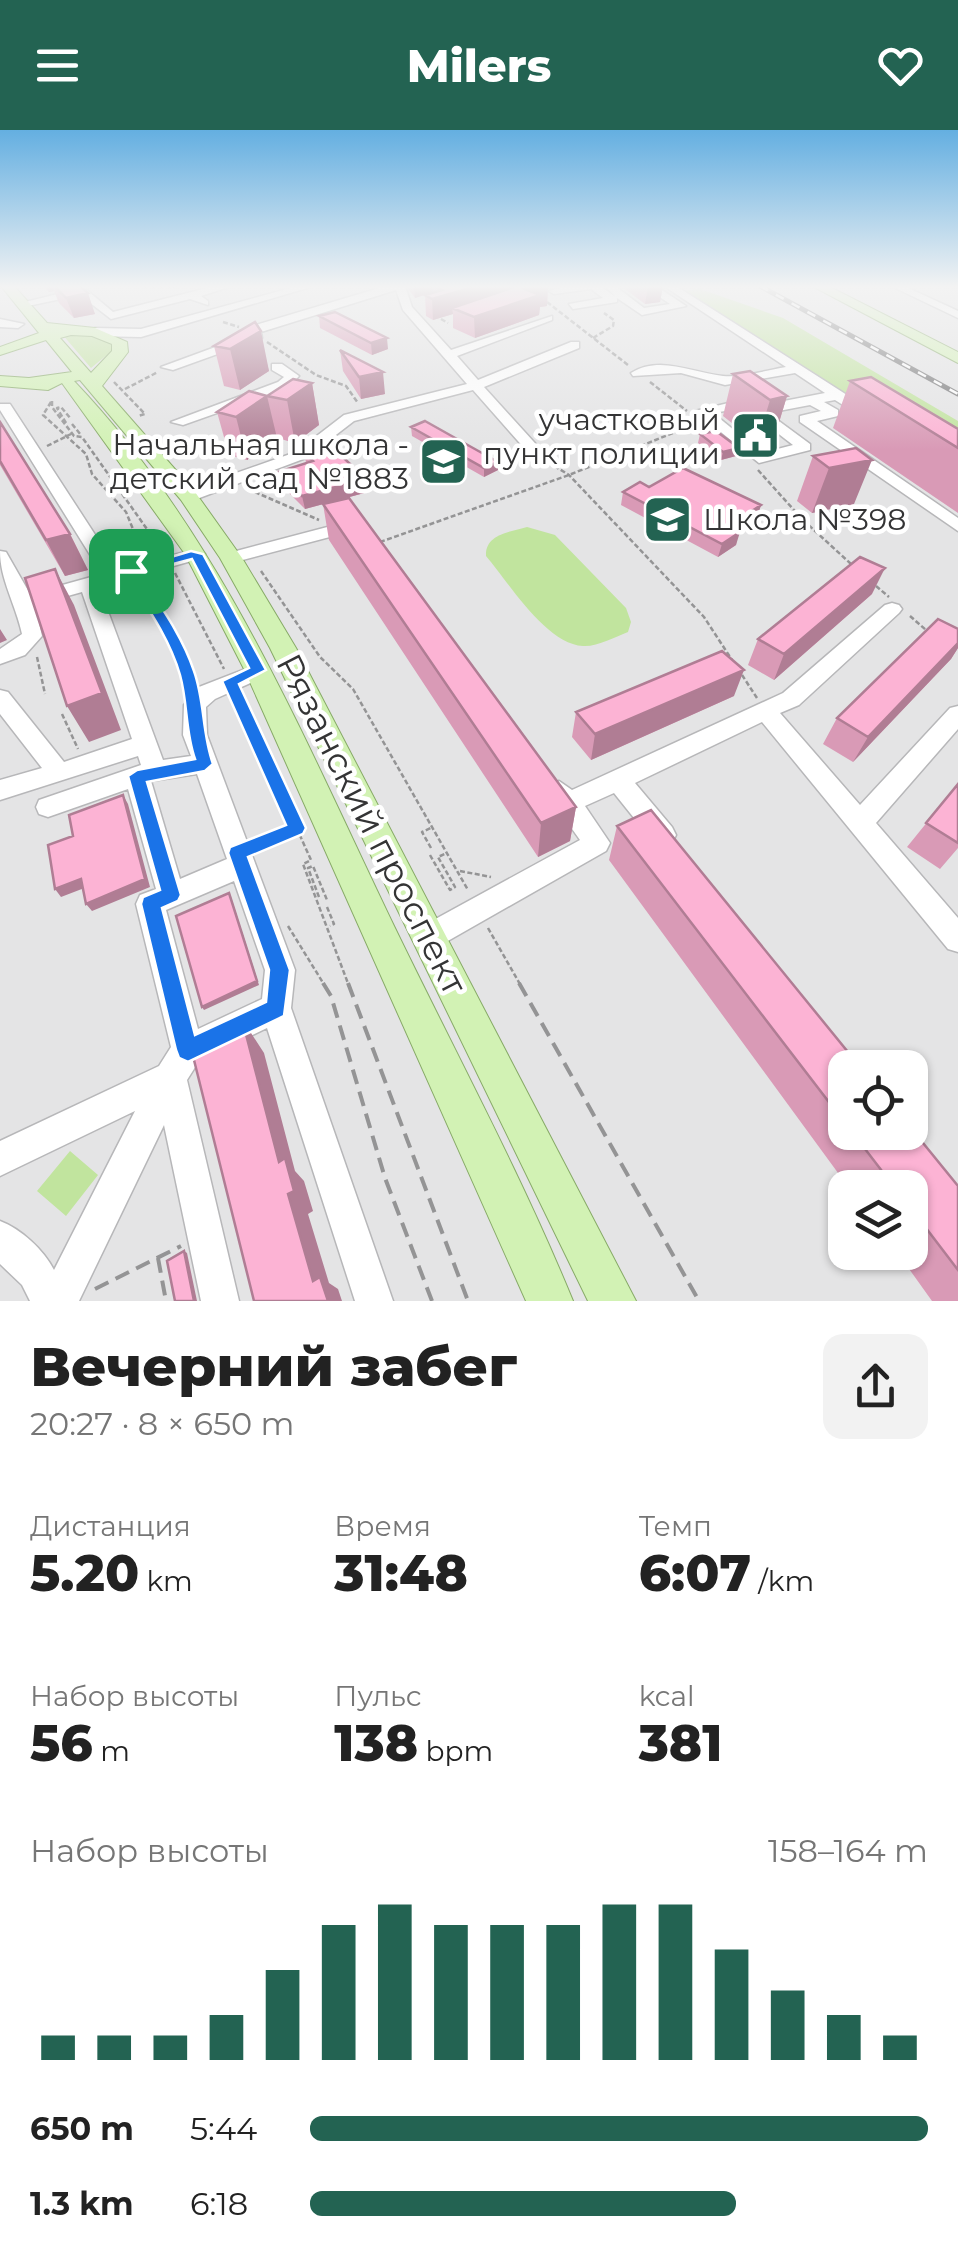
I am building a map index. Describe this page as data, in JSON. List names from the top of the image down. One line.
{"streets":{"main road":["Рязанский проспект"]},"places":{"public building":["участковый пункт полиции"],"school or university":["Начальная школа - детский сад №1883","Школа №398"]},"page":{"header":"Milers","heading":["Вечерний забег","20:27 · 8 × 650 m"],"stats":[["Дистанция","5.20 km"],["Время","31:48"],["Темп","6:07 /km"],["Набор высоты","56 m"],["Пульс","138 bpm"],["kcal","381"]],"chart":["Набор высоты","158–164 m"],"list":[{"name":"650 m","note":"5:44"},{"name":"1.3 km","note":"6:18"}]}}
